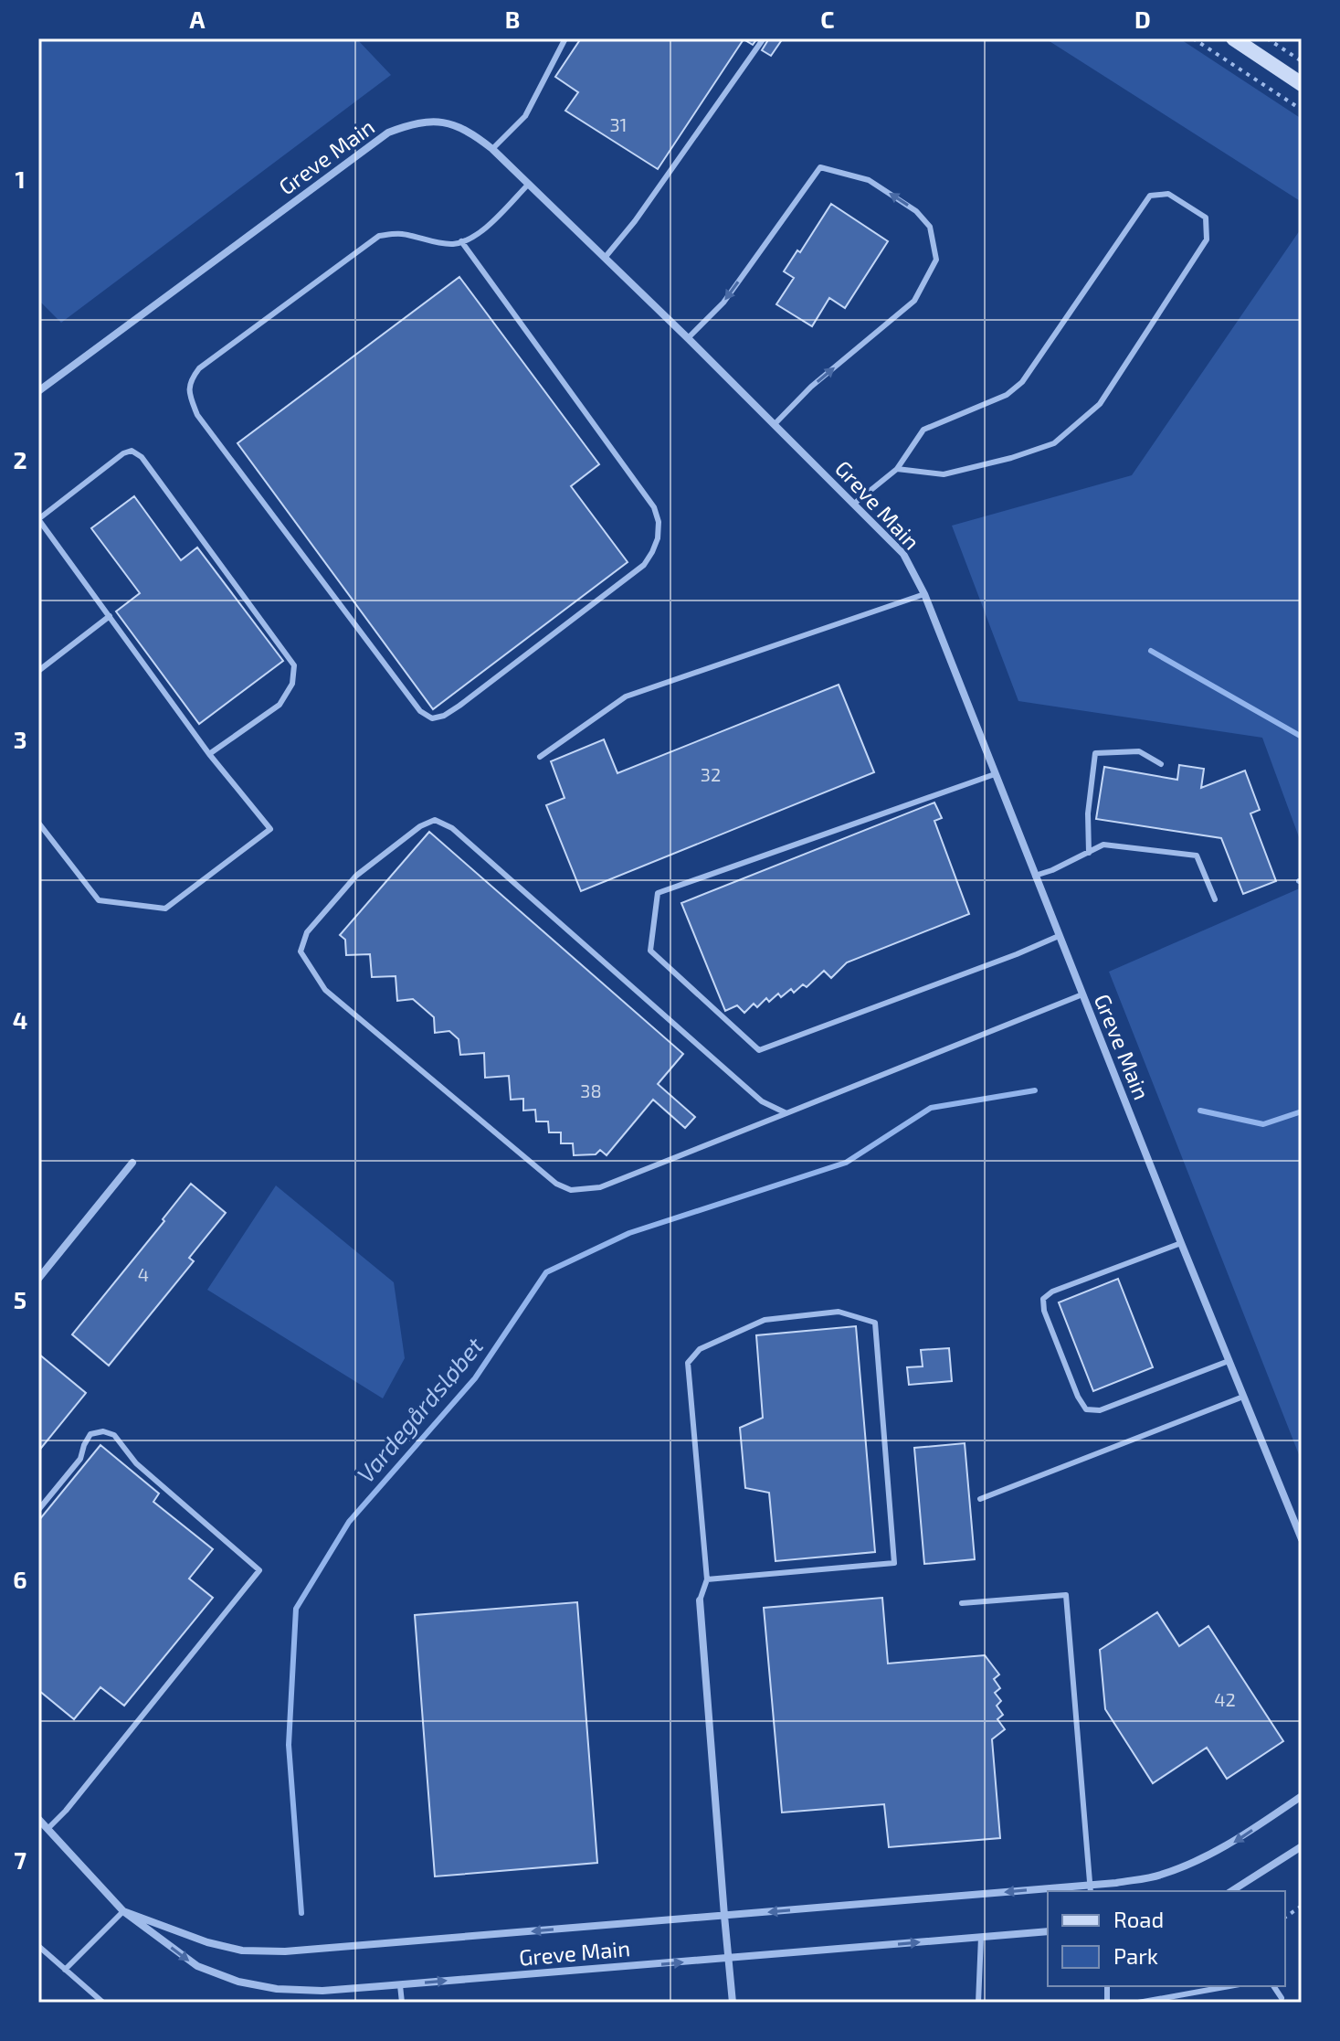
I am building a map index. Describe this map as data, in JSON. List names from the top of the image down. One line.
{"streets":{"street":["Greve Main"]},"water":["Vardegårdsløbet"],"house_numbers":["31","32","38","4","42"],"legend":["Road","Park"],"grid":{"columns":["A","B","C","D"],"rows":["1","2","3","4","5","6","7"]}}
